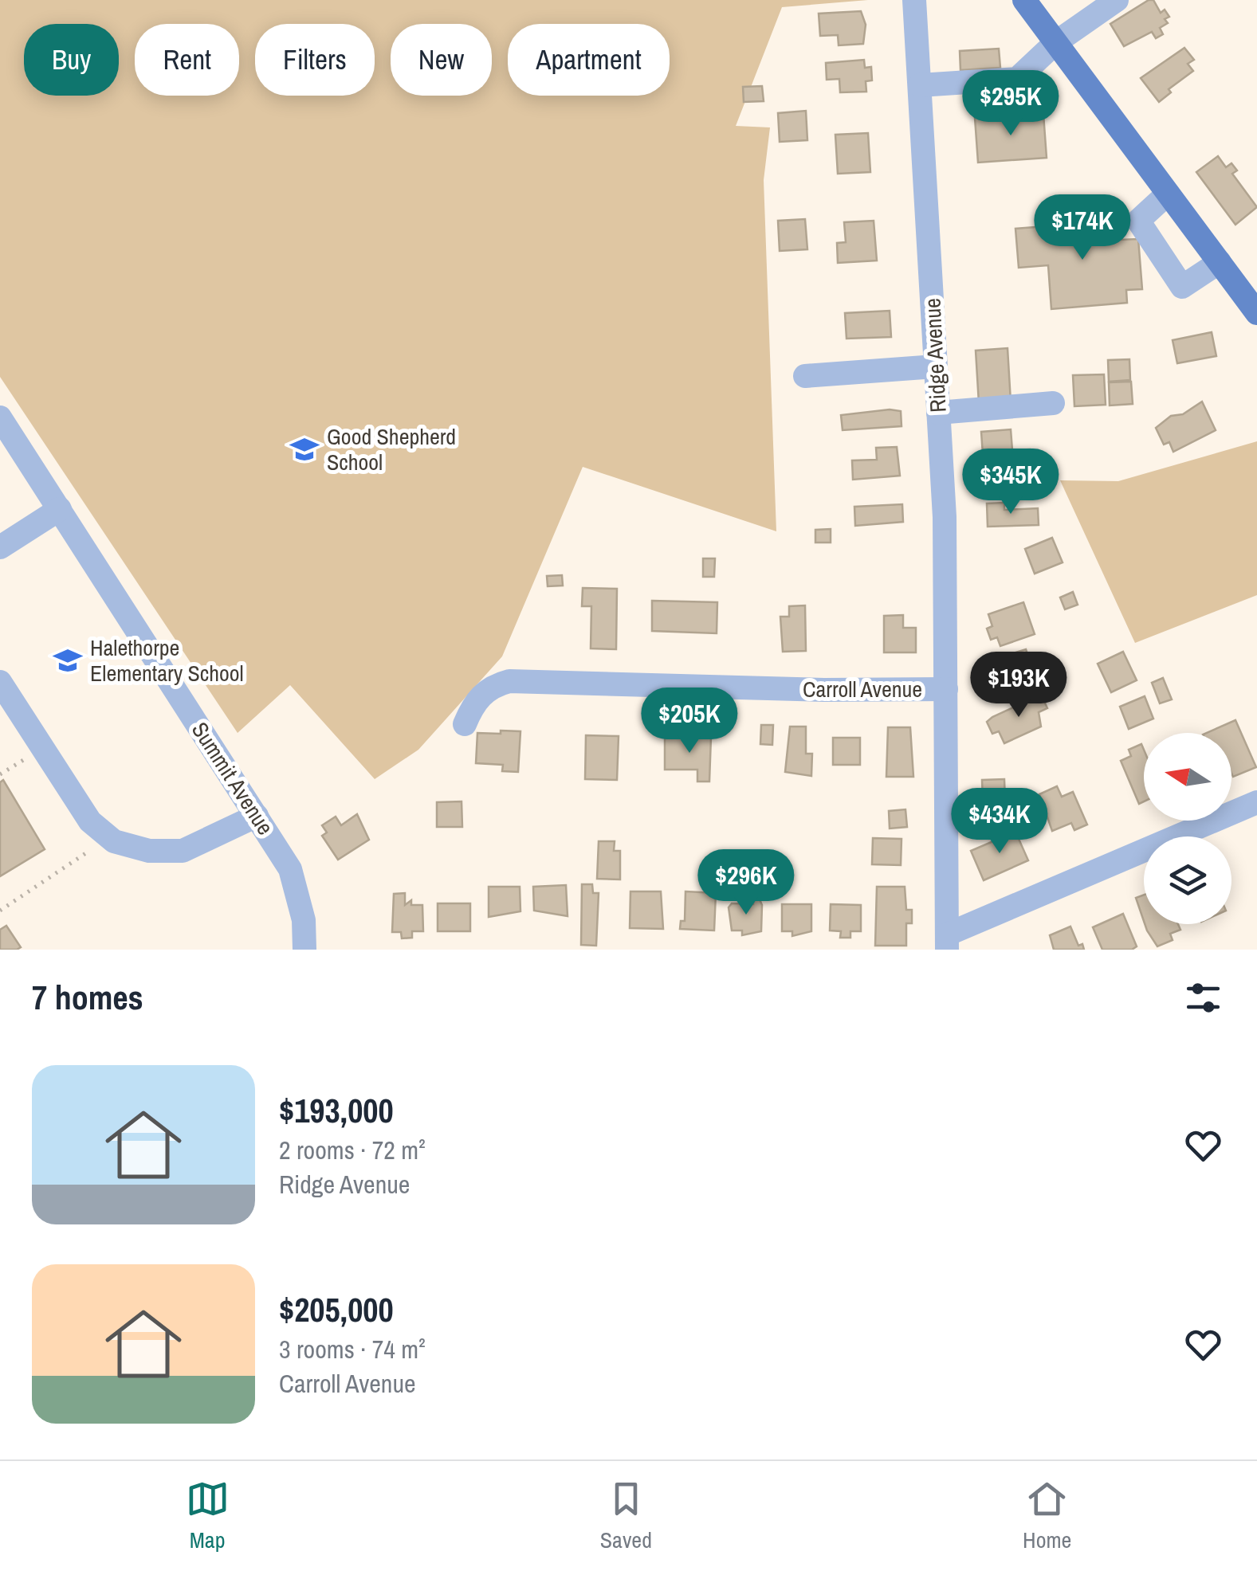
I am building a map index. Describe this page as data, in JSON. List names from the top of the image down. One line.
{"streets":{"street":["Ridge Avenue","Carroll Avenue","Summit Avenue"]},"crossings":[["Ridge Avenue","Carroll Avenue"]],"places":{"school or university":["Good Shepherd School","Halethorpe Elementary School"]},"north":"left","page":{"chip":["Buy","Rent","Filters","New","Apartment"],"price":["$295K","$174K","$345K","$193K","$205K","$434K","$296K"],"heading":"7 homes","list":[{"name":"$193,000","note":"2 rooms · 72 m² · Ridge Avenue"},{"name":"$205,000","note":"3 rooms · 74 m² · Carroll Avenue"}],"tabs":["Map","Saved","Home"]}}
